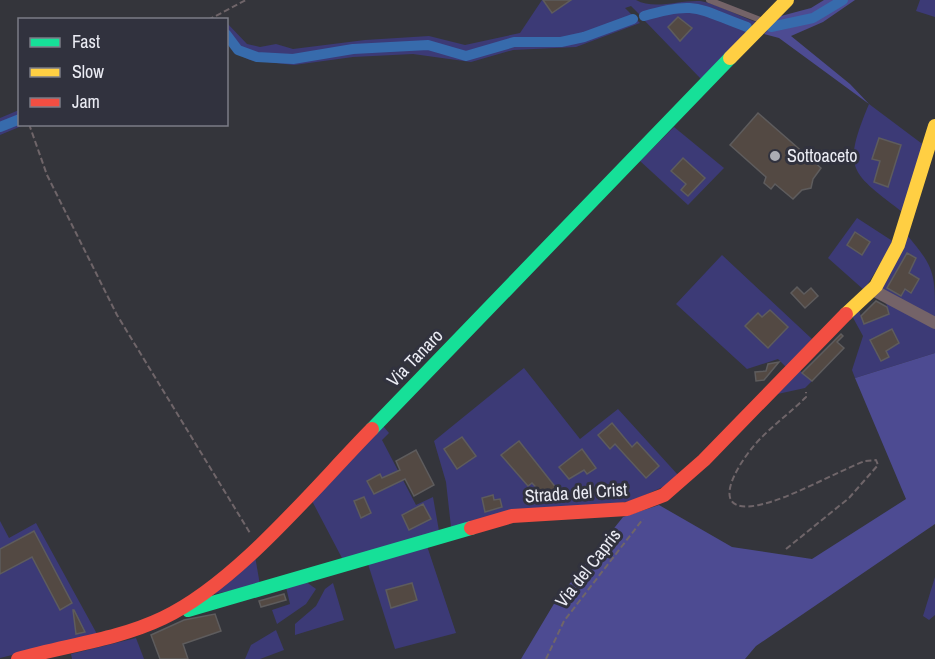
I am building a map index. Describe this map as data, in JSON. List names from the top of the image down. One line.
{"streets":{"main road":["Via Tanaro","Strada del Crist"],"path":["Via del Capris"]},"crossings":[["Via Tanaro","Strada del Crist"]],"places":["Sottoaceto"],"legend":["Fast","Slow","Jam"]}
